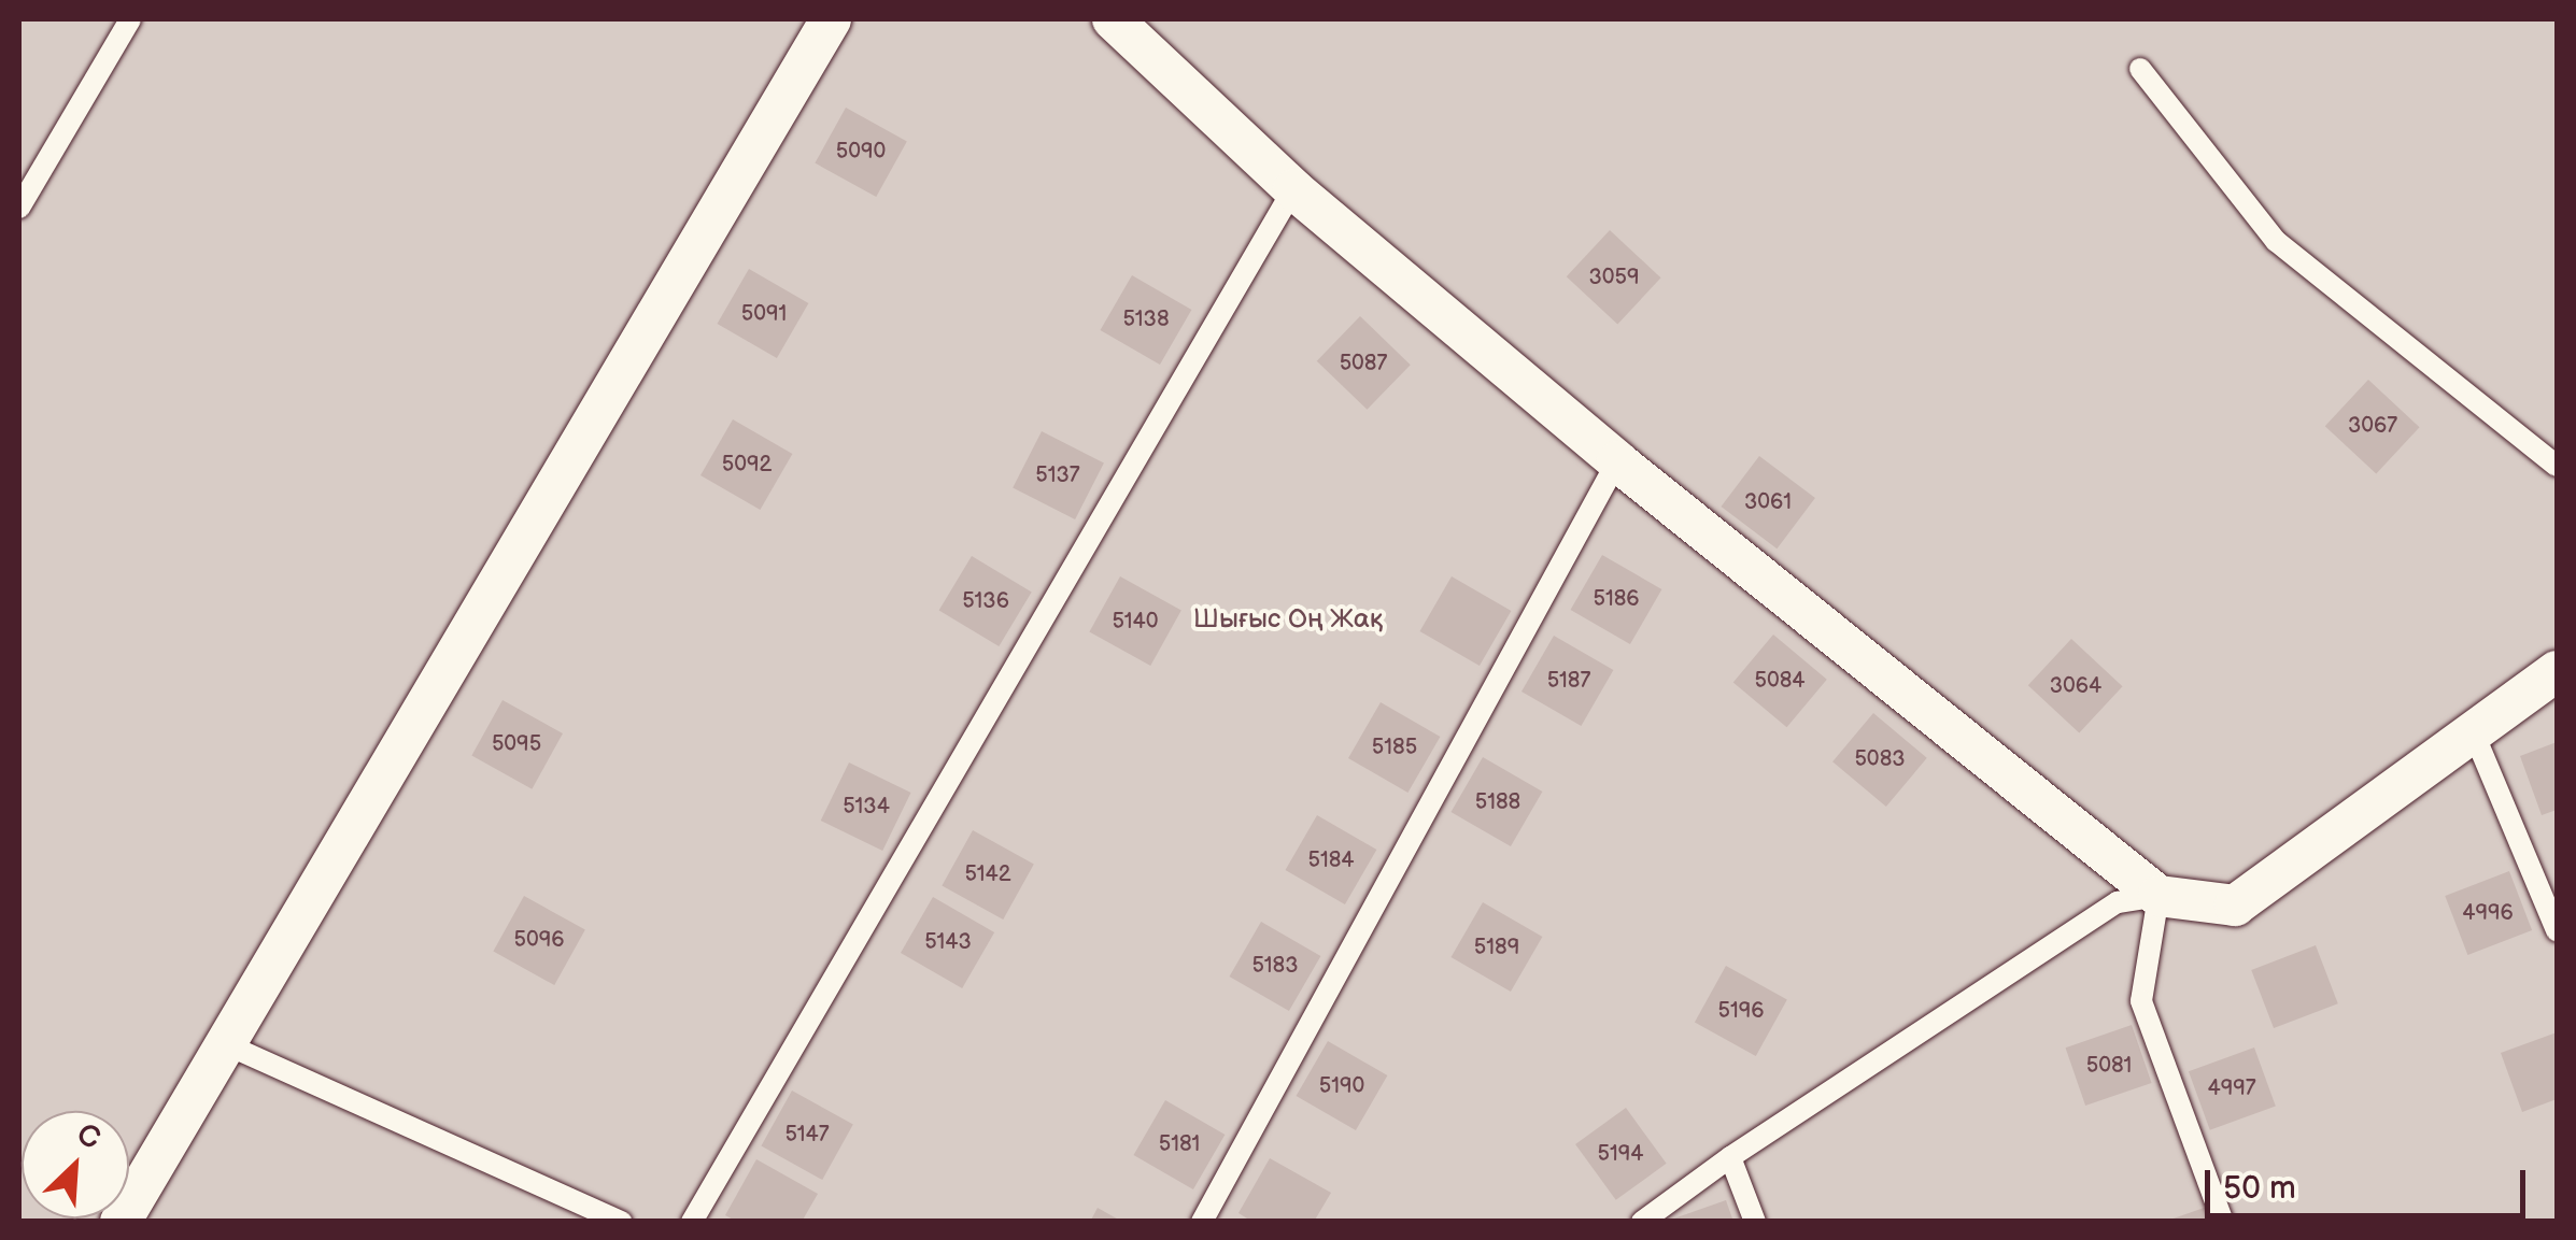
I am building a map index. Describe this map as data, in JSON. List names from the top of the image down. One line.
{"parks":["Шығыс Оң Жақ"],"house_numbers":["5090","3059","5091","5138","5087","3067","5092","5137","3061","5186","5136","5140","5187","5084","3064","5095","5185","5083","5188","5134","5184","5142","4996","5096","5143","5189","5183","5196","5081","5190","4997","5147","5181","5194"],"scale_bar":"50 m","north":"top right"}
